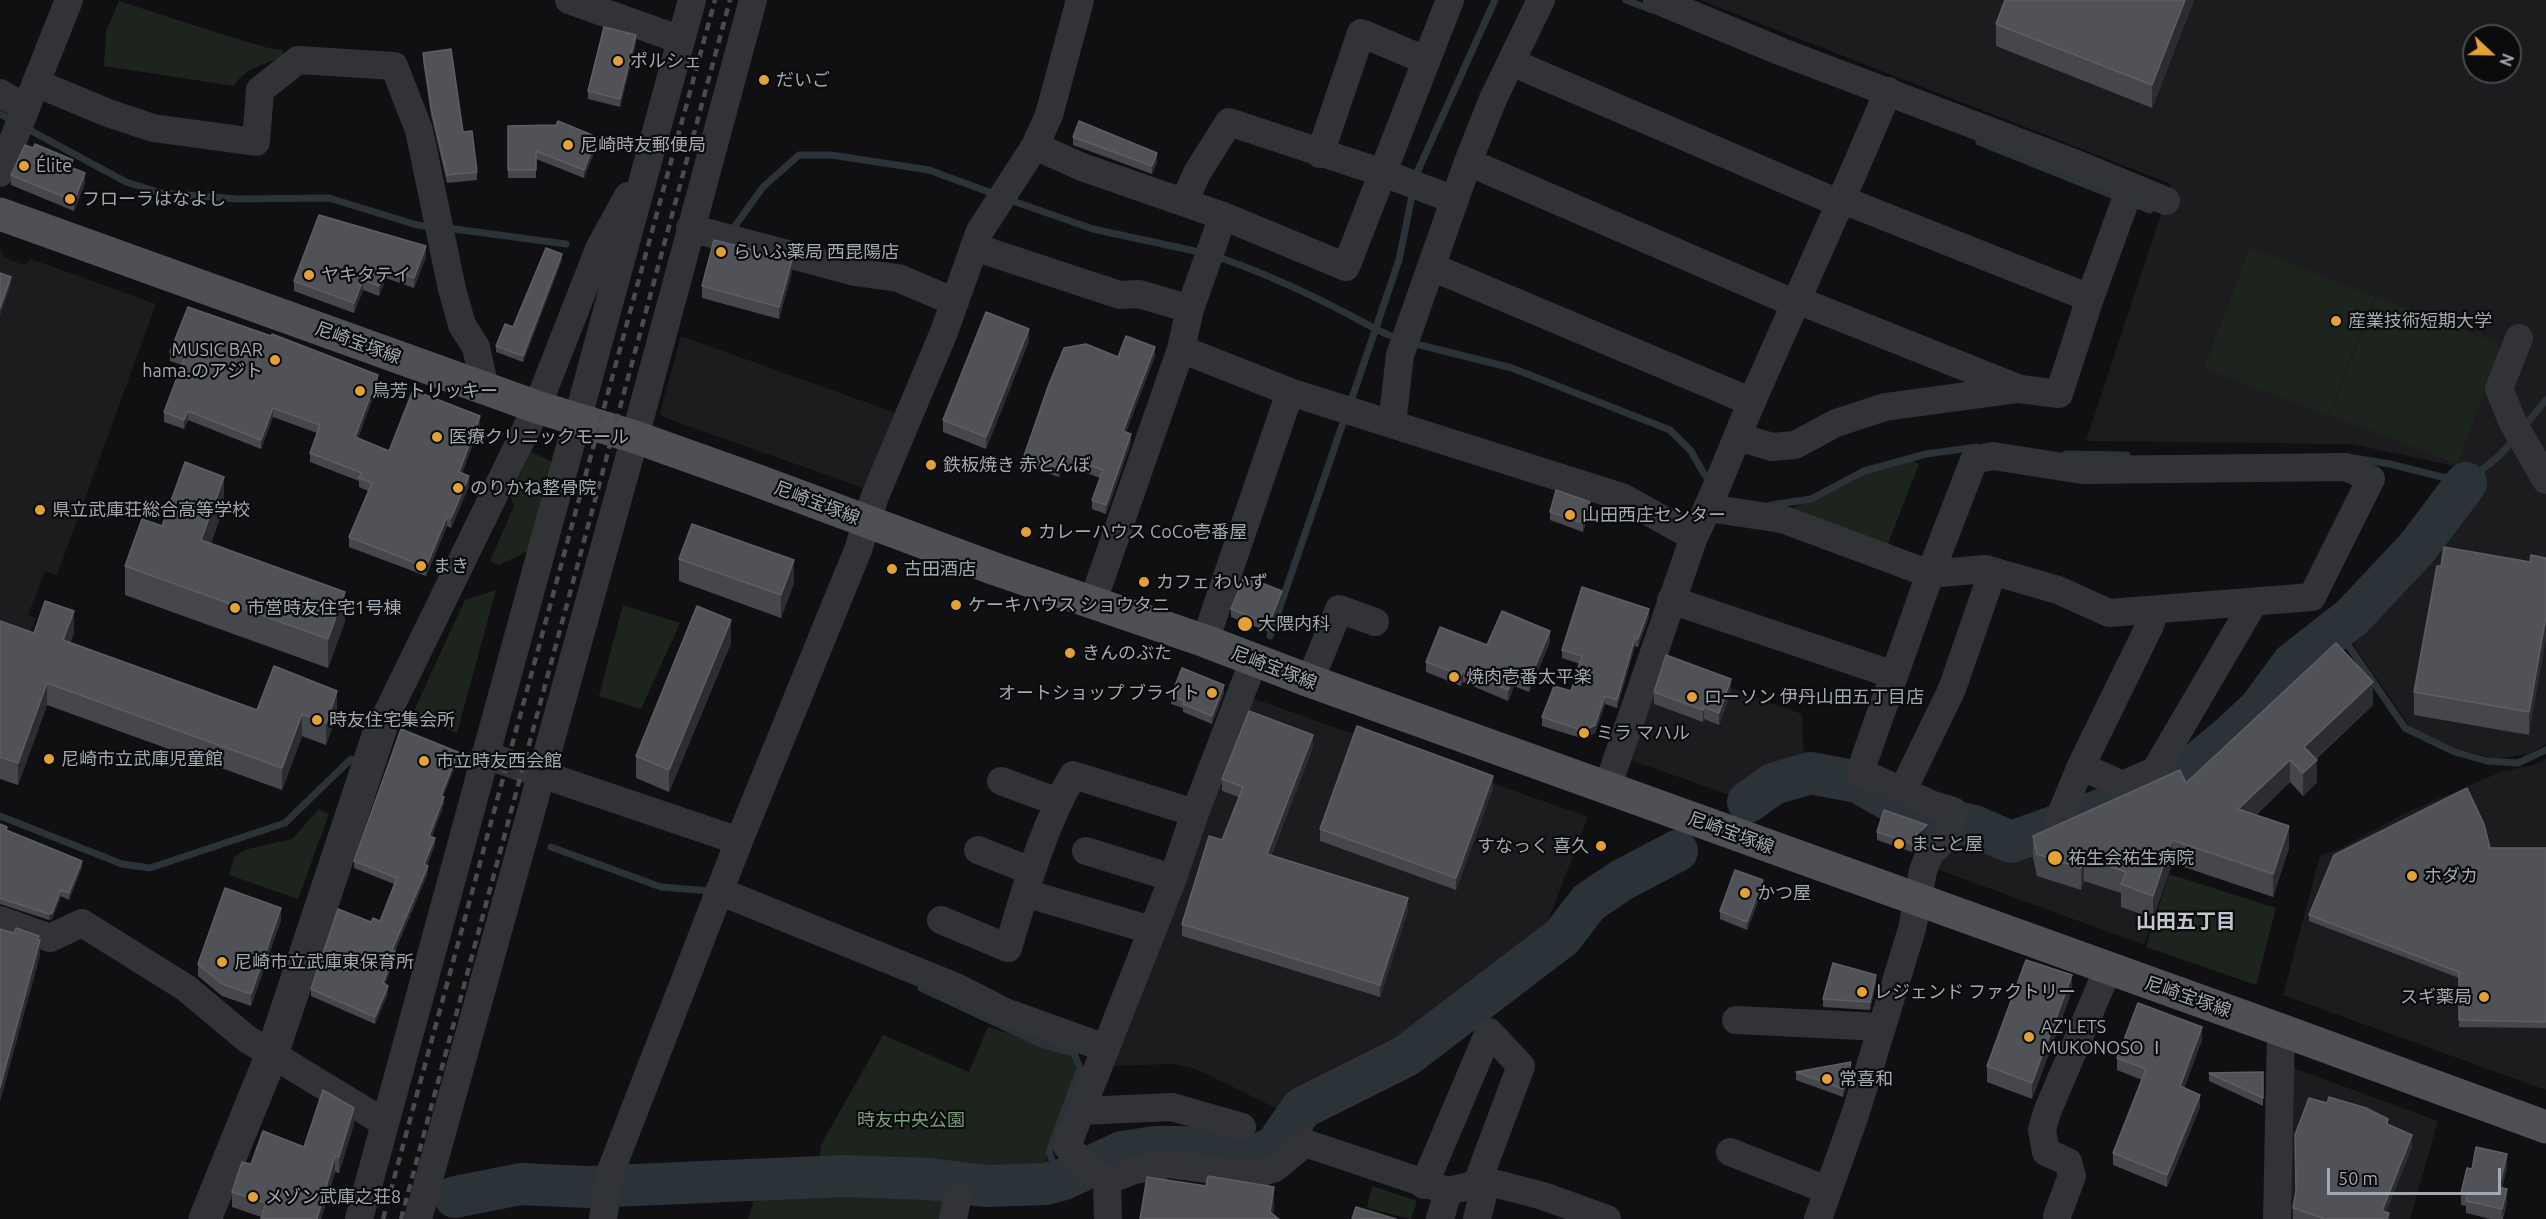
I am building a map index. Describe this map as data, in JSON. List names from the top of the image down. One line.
{"streets":{"main road":["尼崎宝塚線"]},"districts":["山田五丁目"],"parks":["時友中央公園"],"places":["ポルシェ","だいご","尼崎時友郵便局","Élite","フローラはなよし","らいふ薬局 西昆陽店","ヤキタテイ","産業技術短期大学","MUSIC BAR hama.のアジト","鳥芳トリッキー","医療クリニックモール","鉄板焼き 赤とんぼ","のりかね整骨院","県立武庫荘総合高等学校","山田西庄センター","カレーハウス CoCo壱番屋","まき","古田酒店","カフェ わいず","ケーキハウス ショウタニ","市営時友住宅1号棟","大隈内科","きんのぶた","焼肉壱番太平楽","オートショップ ブライト","ローソン 伊丹山田五丁目店","時友住宅集会所","ミラ マハル","尼崎市立武庫児童館","市立時友西会館","まこと屋","すなっく 喜久","祐生会祐生病院","ホダカ","かつ屋","尼崎市立武庫東保育所","レジェンド ファクトリー","スギ薬局","AZ'LETS MUKONOSO Ⅰ","常喜和","メゾン武庫之荘8"],"scale_bar":"50 m","north":"right"}
